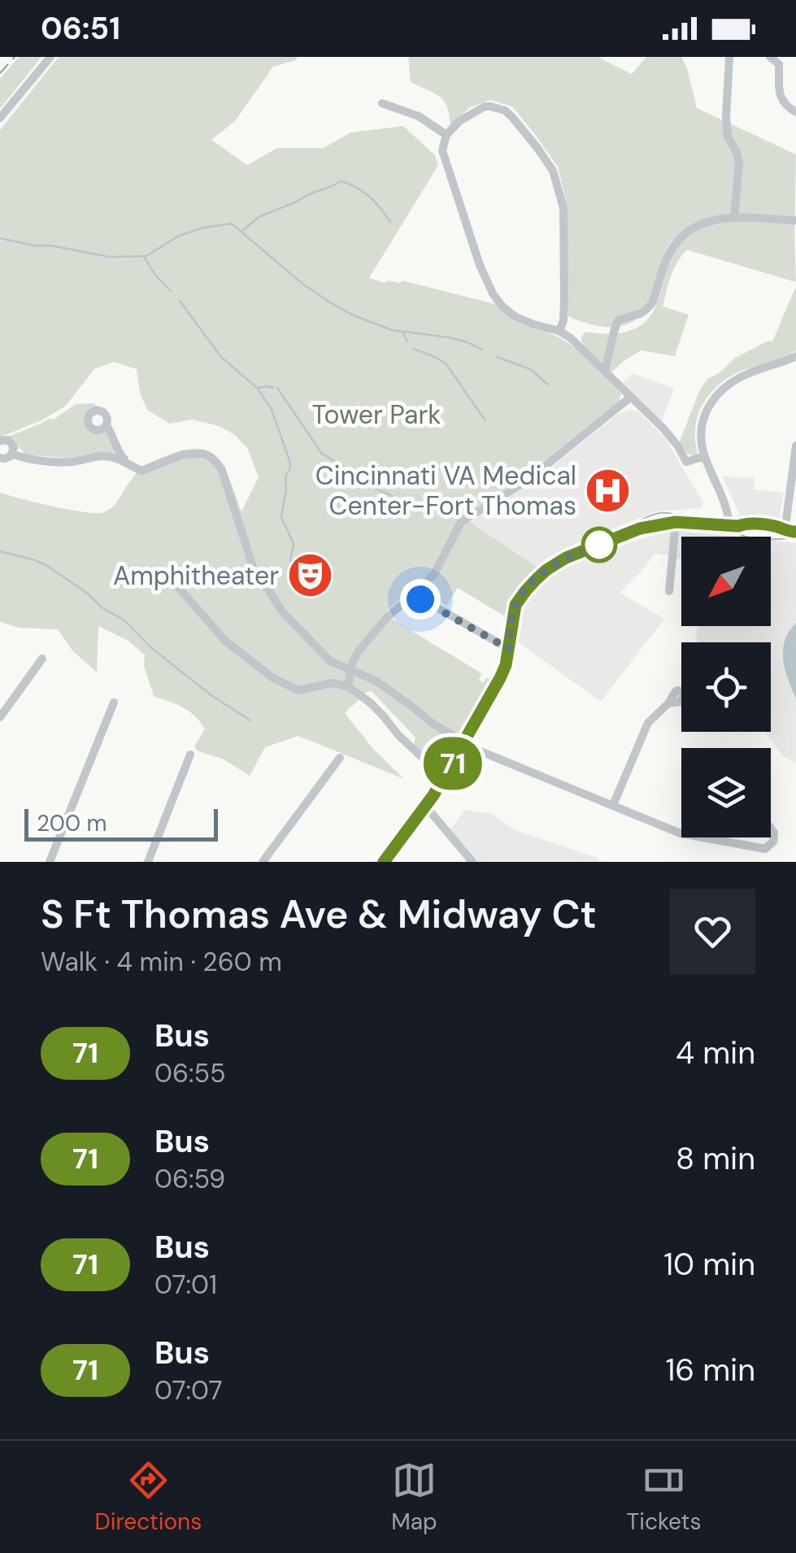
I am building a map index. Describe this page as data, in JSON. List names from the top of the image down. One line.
{"parks":["Tower Park"],"places":{"hospital":["Cincinnati VA Medical Center-Fort Thomas"],"theatre":["Amphitheater"]},"lines":["bus line 71"],"scale_bar":"200 m","north":"bottom left","page":{"status":"06:51","on_map":"71","scale":"200 m","heading":["S Ft Thomas Ave & Midway Ct","Walk · 4 min · 260 m"],"list":[{"mark":"71","name":"Bus","note":"06:55","value":"4 min"},{"mark":"71","name":"Bus","note":"06:59","value":"8 min"},{"mark":"71","name":"Bus","note":"07:01","value":"10 min"},{"mark":"71","name":"Bus","note":"07:07","value":"16 min"}],"tabs":["Directions","Map","Tickets"]}}
